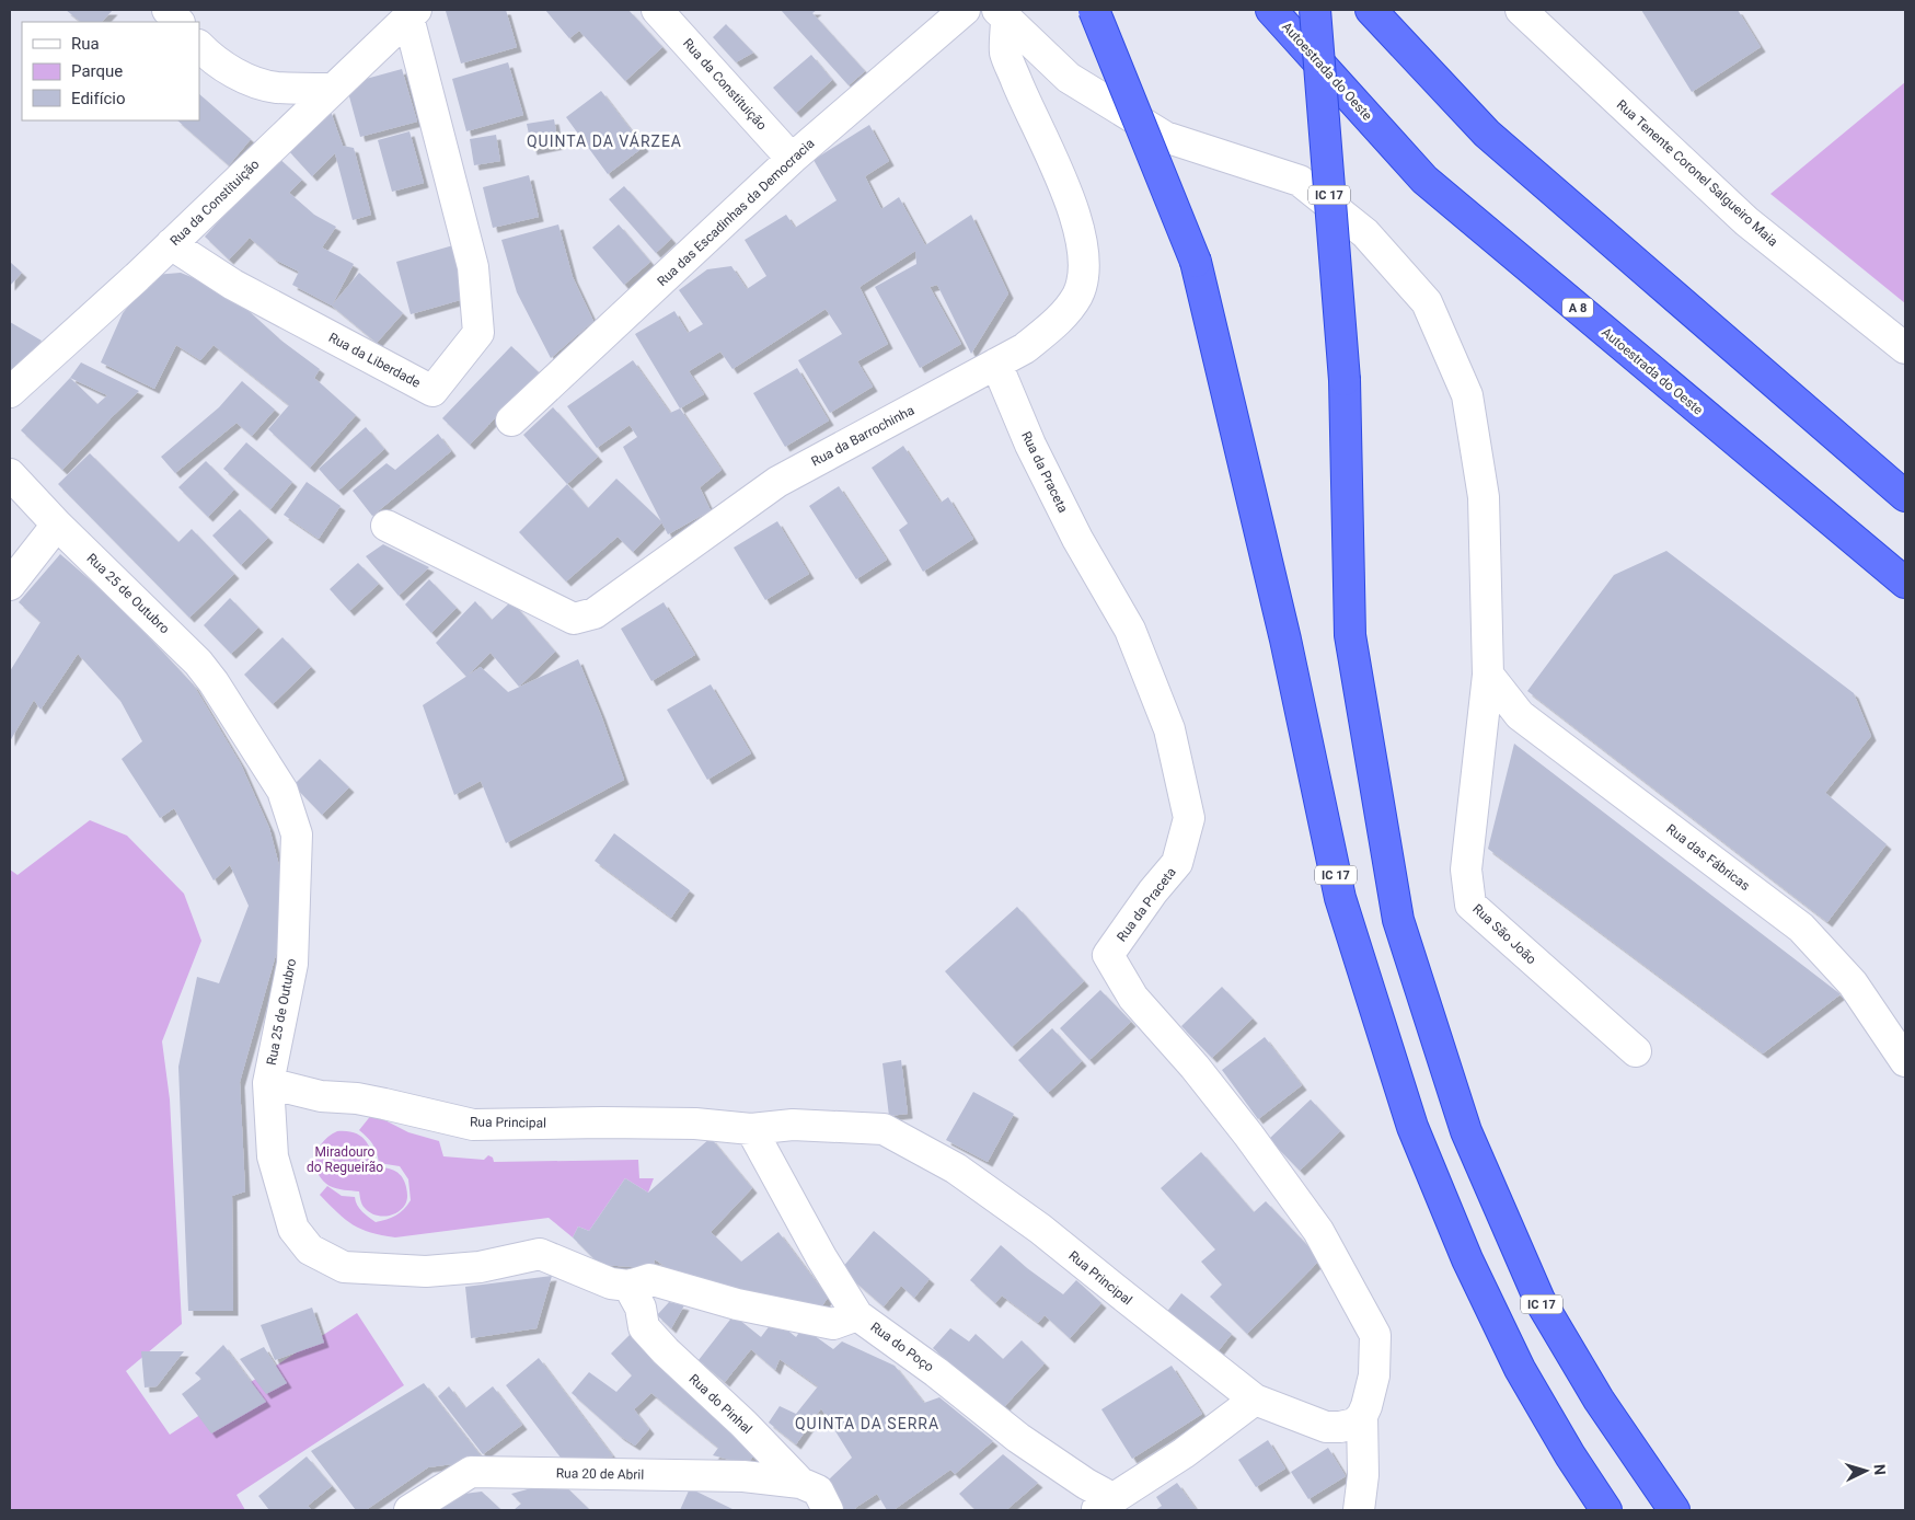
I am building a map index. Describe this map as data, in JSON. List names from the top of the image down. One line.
{"streets":{"highway":["Autoestrada do Oeste","IC 17","A 8"],"street":["Rua da Constituição","Rua Tenente Coronel Salgueiro Maia","Rua das Escadinhas da Democracia","Rua da Liberdade","Rua da Barrochinha","Rua da Praceta","Rua 25 de Outubro","Rua das Fábricas","Rua São João","Rua Principal","Rua do Poço","Rua do Pinhal","Rua 20 de Abril"]},"crossings":[["Rua da Constituição","Rua das Escadinhas da Democracia"],["Rua da Constituição","Rua da Liberdade"],["Rua da Barrochinha","Rua da Praceta"],["Rua da Barrochinha","Rua São João"],["Rua da Praceta","Rua Principal"],["Rua 25 de Outubro","Rua Principal"],["Rua 25 de Outubro","Rua do Poço"],["Rua 25 de Outubro","Rua do Pinhal"],["Rua das Fábricas","Rua São João"],["Rua Principal","Rua do Poço"],["Rua do Poço","Rua do Pinhal"],["Rua do Pinhal","Rua 20 de Abril"]],"districts":["QUINTA DA VÁRZEA","QUINTA DA SERRA"],"parks":["Miradouro do Regueirão"],"legend":["Rua","Parque","Edifício"],"north":"right"}
